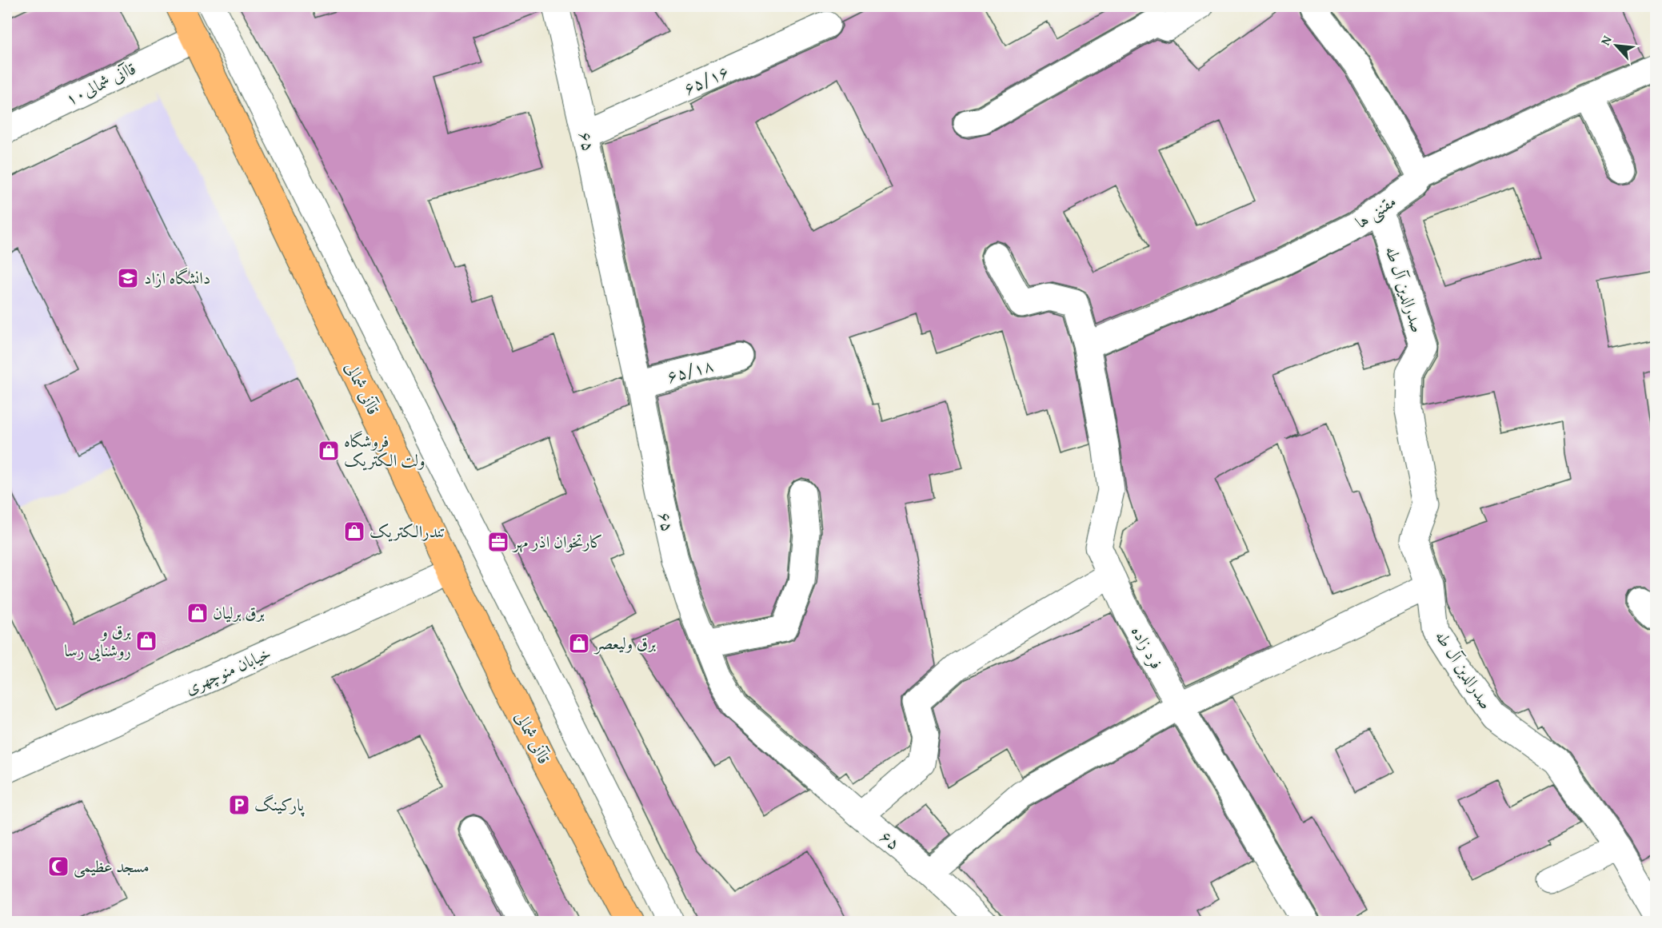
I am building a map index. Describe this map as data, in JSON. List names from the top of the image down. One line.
{"streets":{"main road":["قاآنی شمالی"],"street":["۶۵/۱۶","قاآنی شمالی۱۰","۶۵","مقننی ها","صدرالدین آل طه","۶۵/۱۸","فرد زاده","خیابان منوچهری"]},"crossings":[["۶۵/۱۶","۶۵"],["قاآنی شمالی۱۰","قاآنی شمالی"],["۶۵","۶۵/۱۸"],["مقننی ها","صدرالدین آل طه"],["مقننی ها","فرد زاده"],["قاآنی شمالی","خیابان منوچهری"]],"places":{"school or university":["دانشگاه ازاد"],"shop":["فروشگاه ولت الکتریک","تندرالکتریک","برق برلیان","برق و روشنایی رسا","برق ولیعصر"],"office":["کارتخوان اذر مهر"],"parking":["پارکینگ"],"mosque":["مسجد عظیمی"]},"north":"top left"}
